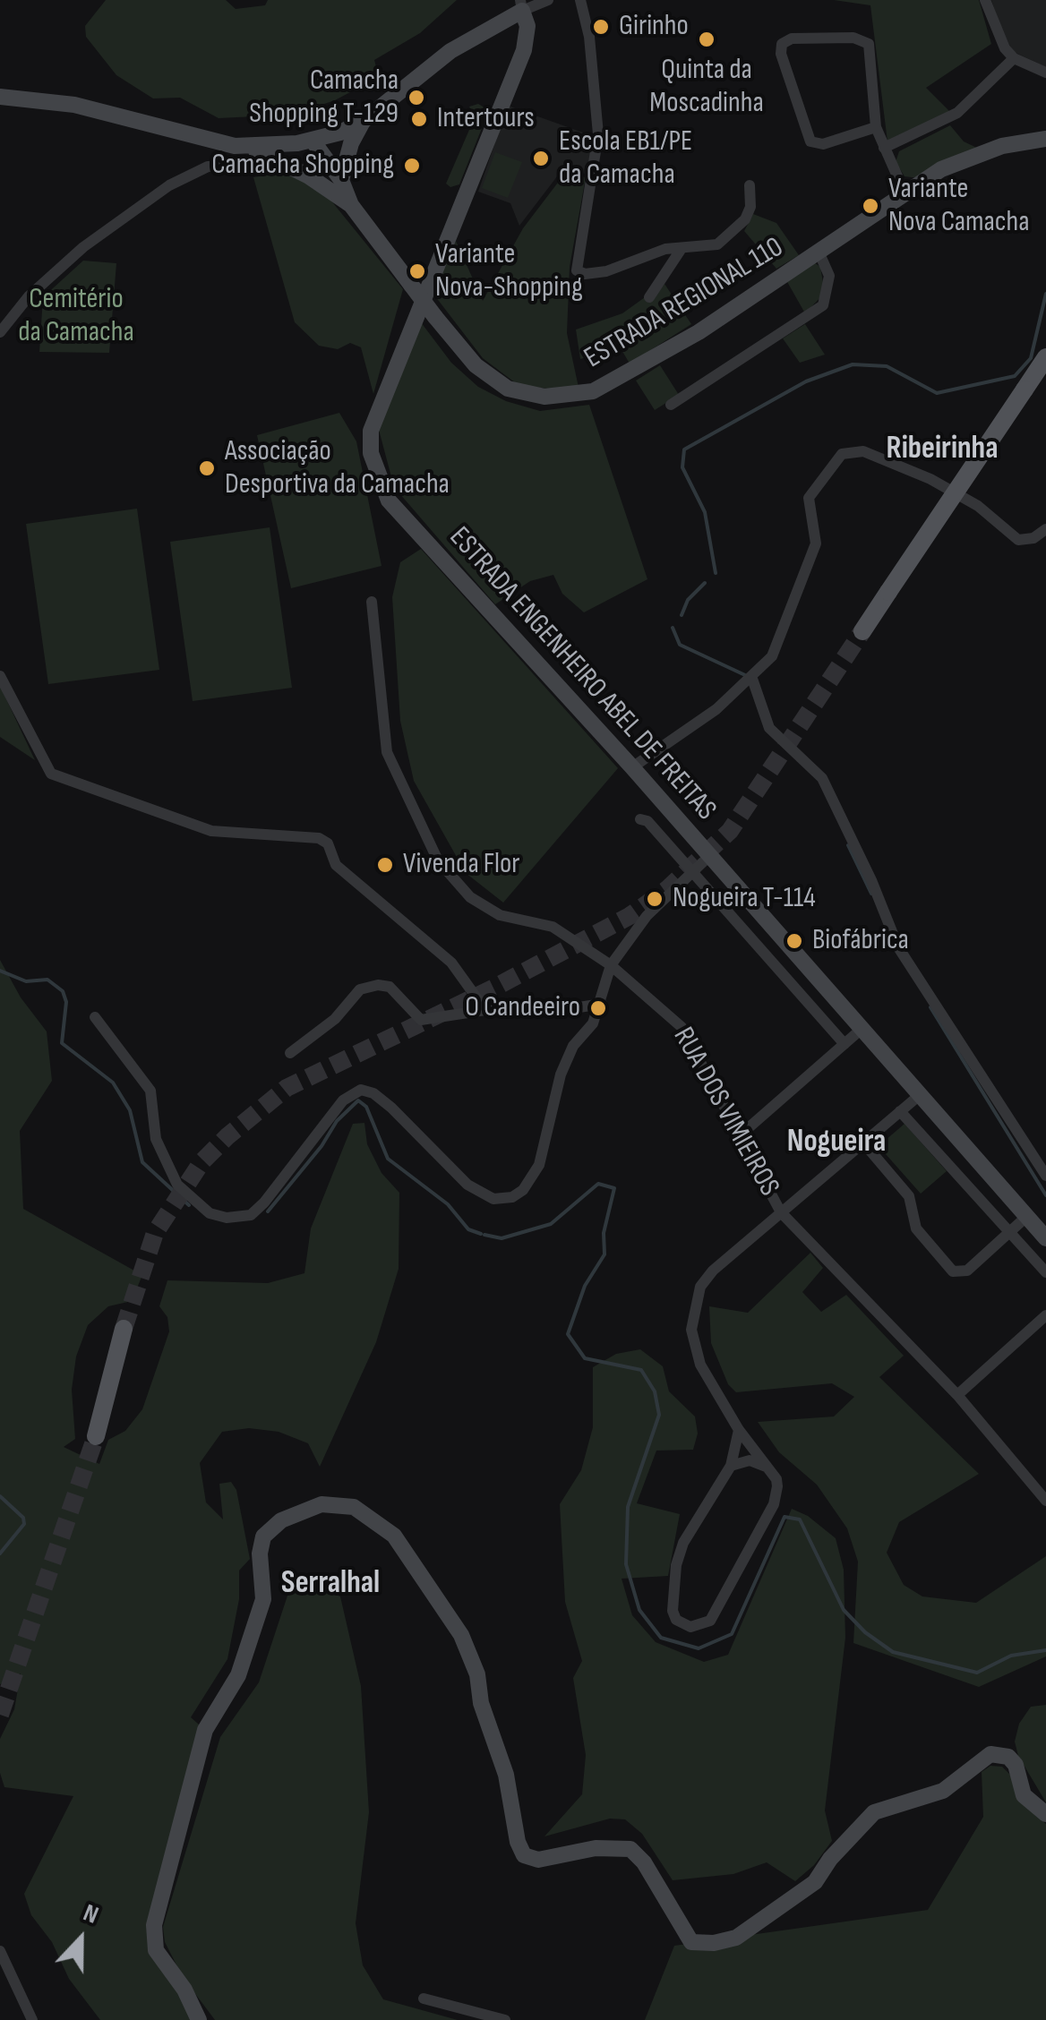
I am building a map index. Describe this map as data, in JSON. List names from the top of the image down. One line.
{"streets":{"main road":["ESTRADA REGIONAL 110","ESTRADA ENGENHEIRO ABEL DE FREITAS"],"street":["RUA DOS VIMIEIROS"]},"districts":["Ribeirinha","Nogueira","Serralhal"],"parks":["Cemitério da Camacha"],"places":["Girinho","Quinta da Moscadinha","Camacha Shopping T-129","Intertours","Escola EB1/PE da Camacha","Camacha Shopping","Variante Nova Camacha","Variante Nova-Shopping","Associação Desportiva da Camacha","Vivenda Flor","Nogueira T-114","Biofábrica","O Candeeiro"],"north":"top"}
